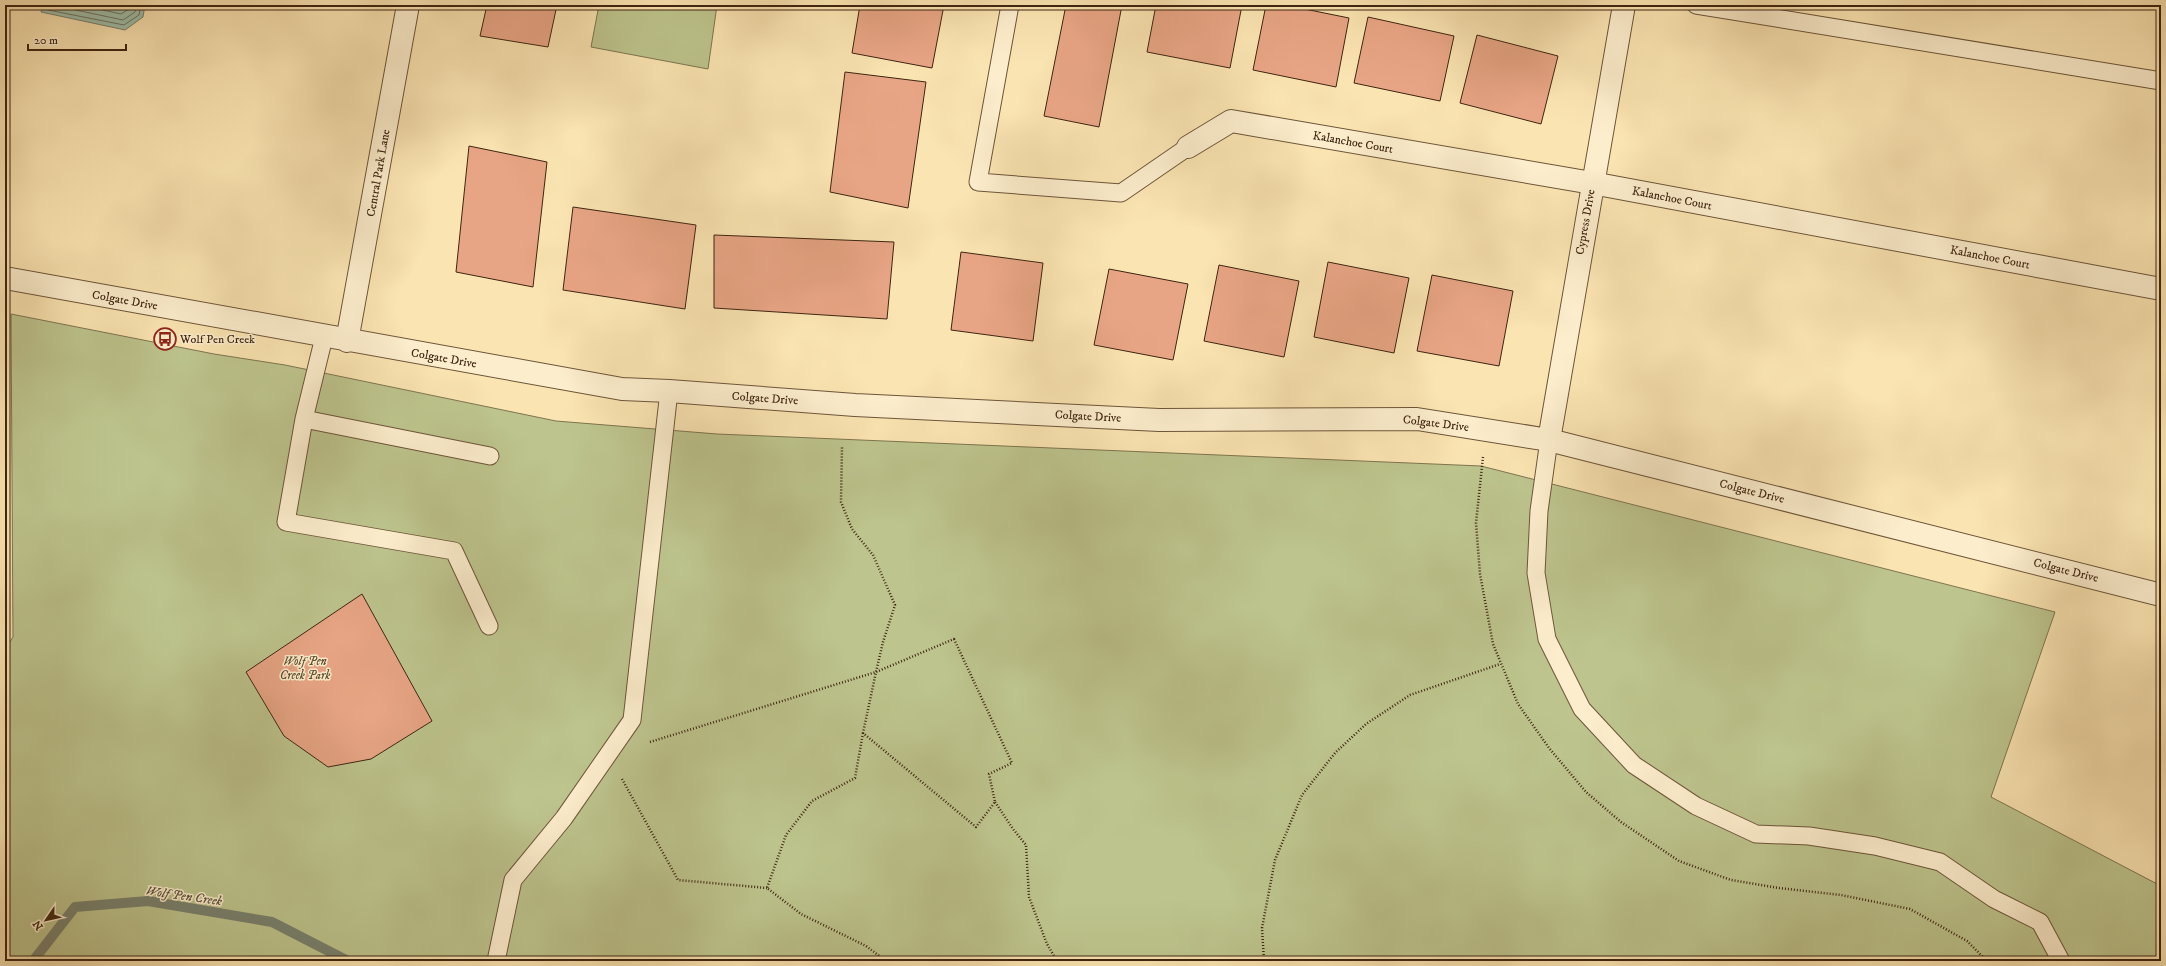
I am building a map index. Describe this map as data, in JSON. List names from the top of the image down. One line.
{"streets":{"street":["Kalanchoe Court","Central Park Lane","Cypress Drive","Colgate Drive"]},"crossings":[["Kalanchoe Court","Cypress Drive"],["Central Park Lane","Colgate Drive"],["Cypress Drive","Colgate Drive"]],"water":["Wolf Pen Creek"],"parks":["Wolf Pen Creek Park"],"places":{"bus stop":["Wolf Pen Creek"]},"scale_bar":"20 m","north":"bottom left"}
